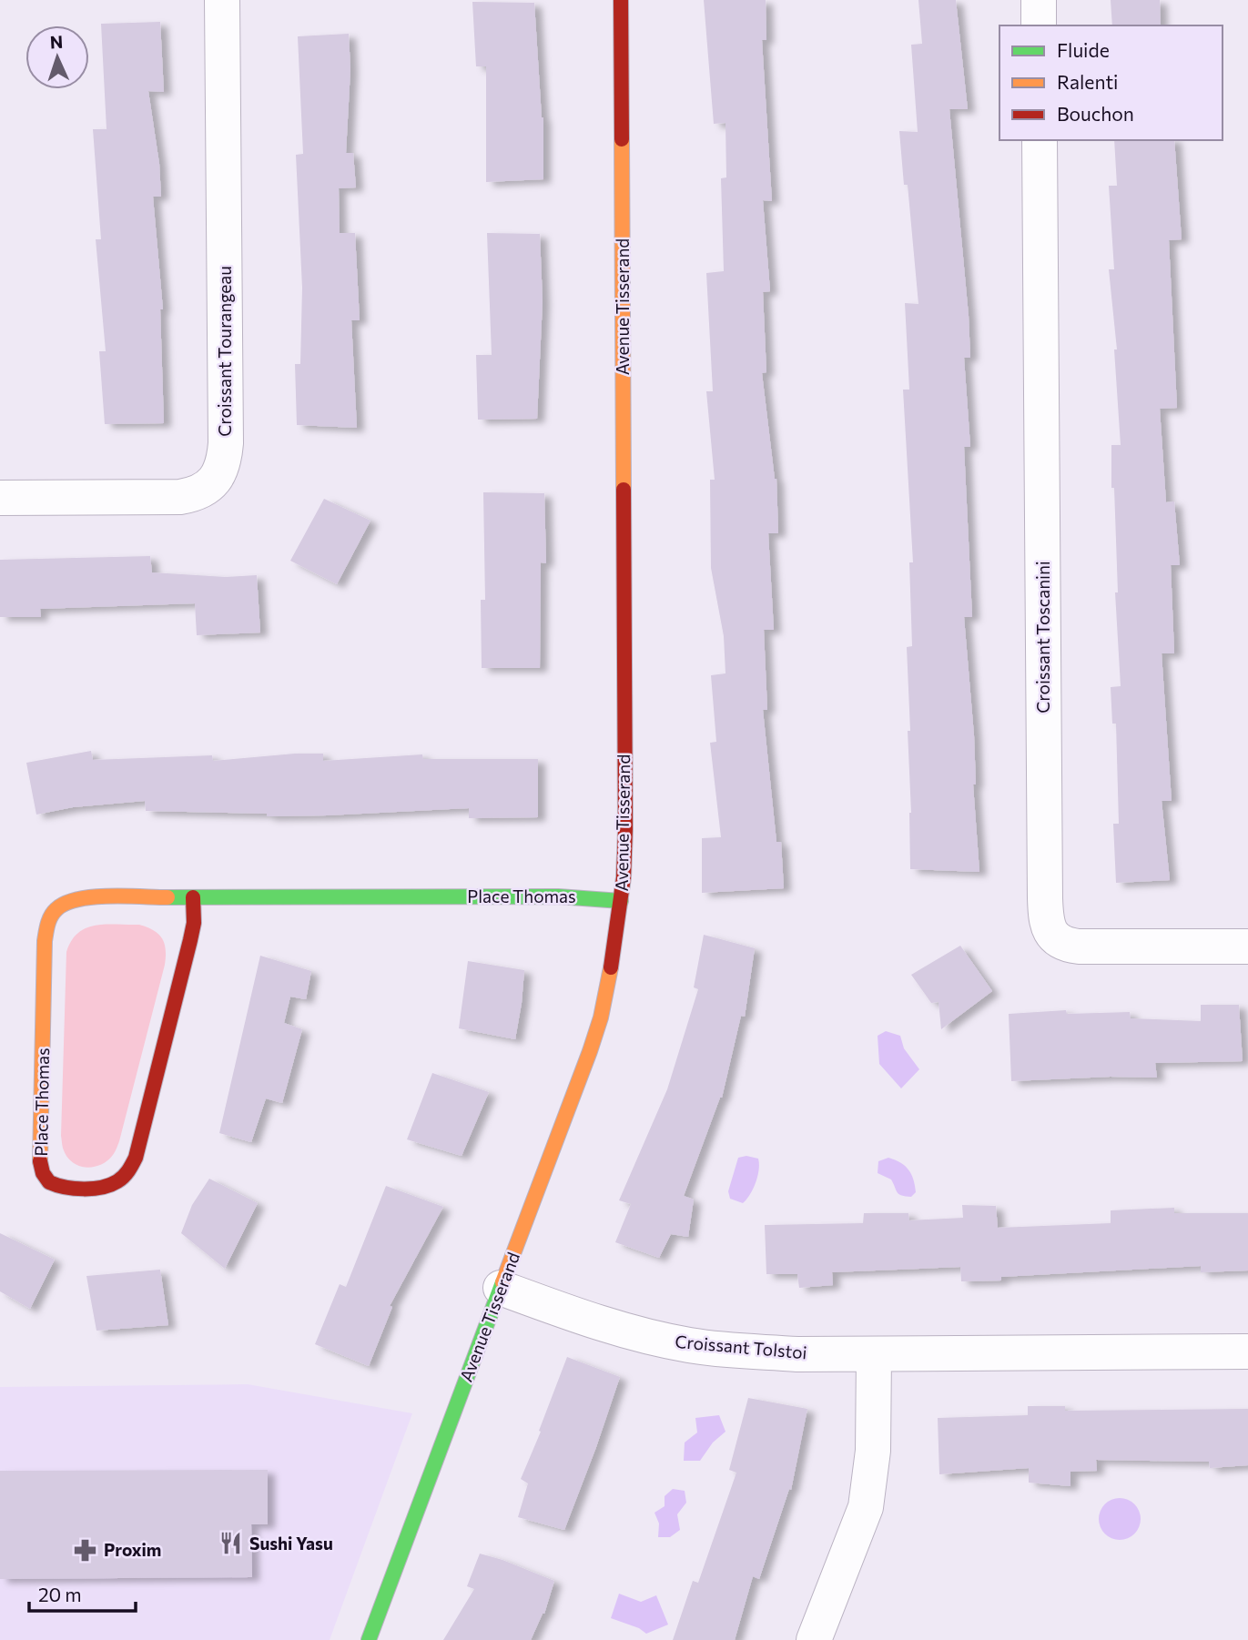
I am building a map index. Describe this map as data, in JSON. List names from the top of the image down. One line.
{"streets":{"street":["Avenue Tisserand","Croissant Tourangeau","Croissant Toscanini","Place Thomas","Croissant Tolstoi"]},"crossings":[["Avenue Tisserand","Place Thomas"],["Avenue Tisserand","Croissant Tolstoi"]],"places":{"restaurant":["Sushi Yasu"],"pharmacy":["Proxim"]},"legend":["Fluide","Ralenti","Bouchon"],"scale_bar":"20 m","north":"top"}
